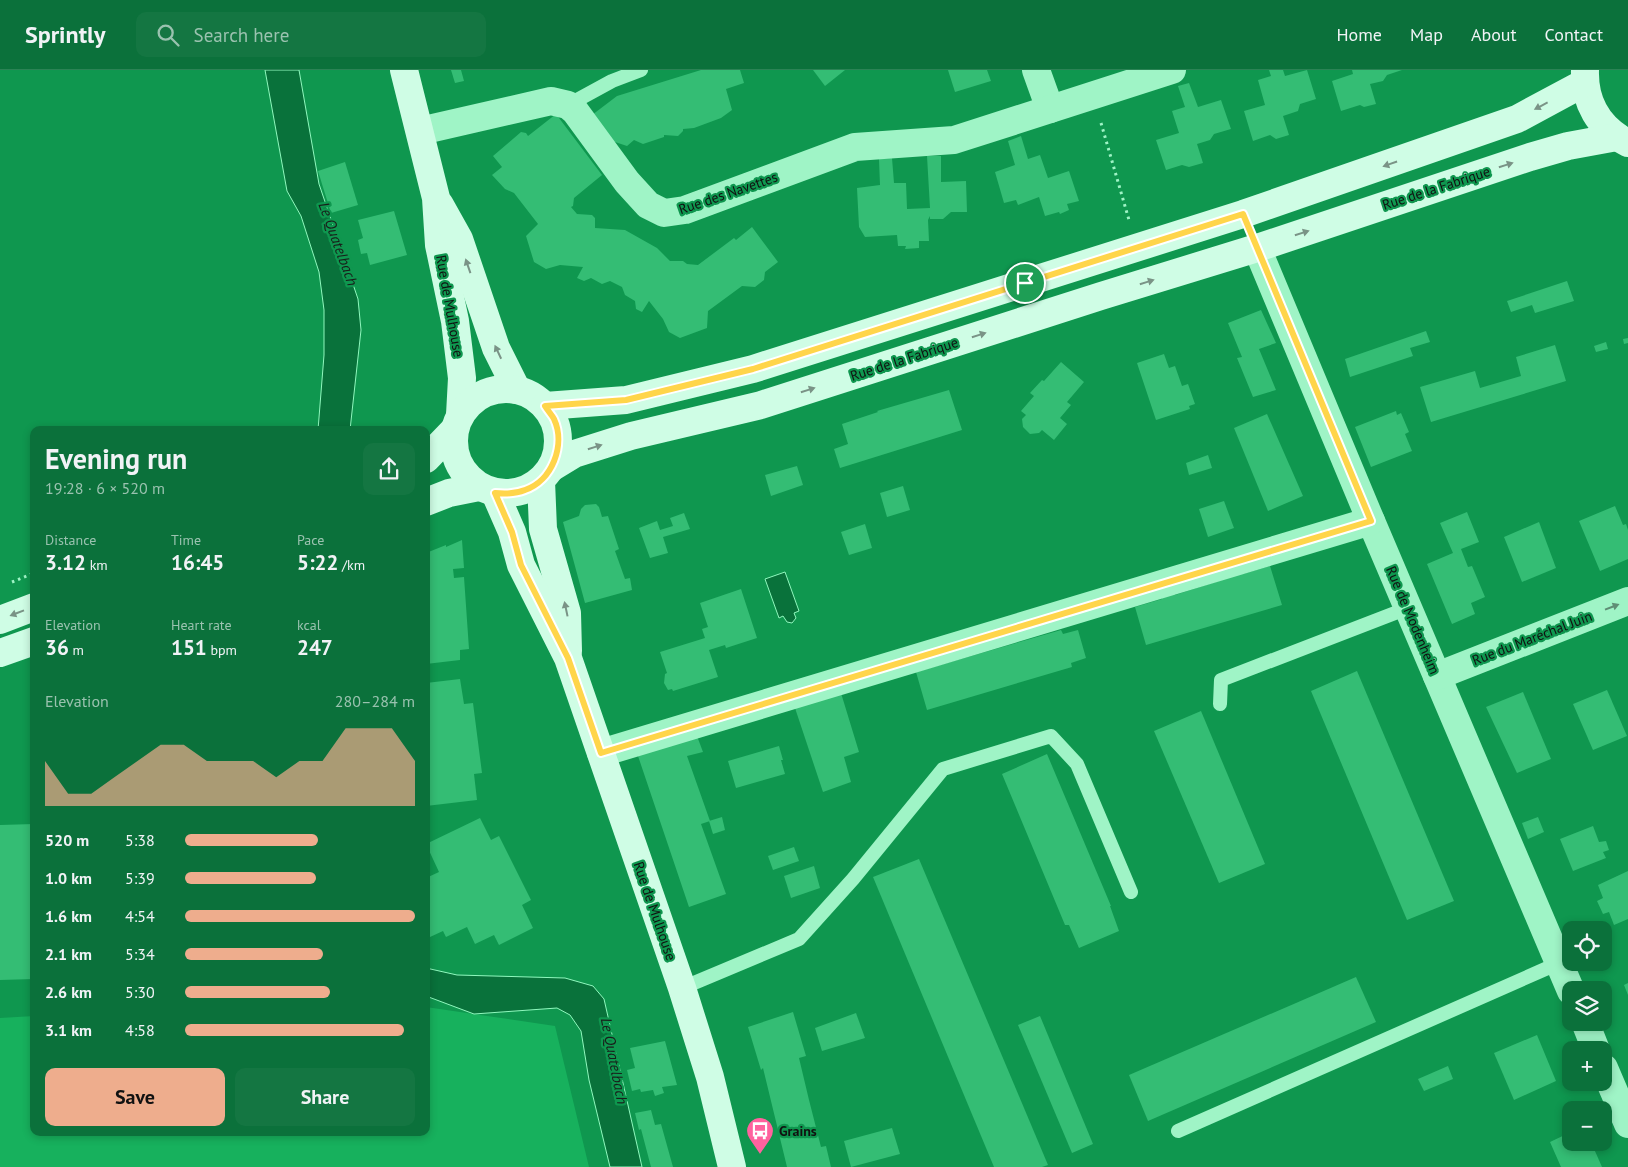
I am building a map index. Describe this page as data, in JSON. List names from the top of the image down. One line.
{"streets":{"main road":["Rue de la Fabrique","Rue de Mulhouse"],"street":["Rue des Navettes","Rue de Modenheim","Rue du Maréchal Juin"]},"crossings":[["Rue de la Fabrique","Rue de Mulhouse"],["Rue de la Fabrique","Rue de Modenheim"],["Rue de Modenheim","Rue du Maréchal Juin"]],"one_way":["Rue du Maréchal Juin"],"water":["Le Quatelbach"],"places":{"bus stop":["Grains"]},"page":{"header":"Sprintly","search":"Search here","nav":["Home","Map","About","Contact"],"heading":["Evening run","19:28 · 6 × 520 m"],"stats":[["Distance","3.12 km"],["Time","16:45"],["Pace","5:22 /km"],["Elevation","36 m"],["Heart rate","151 bpm"],["kcal","247"]],"chart":["Elevation","280–284 m"],"list":[{"name":"520 m","note":"5:38"},{"name":"1.0 km","note":"5:39"},{"name":"1.6 km","note":"4:54"},{"name":"2.1 km","note":"5:34"},{"name":"2.6 km","note":"5:30"},{"name":"3.1 km","note":"4:58"}],"map_buttons":["+","−"],"buttons":["Save","Share"]}}
